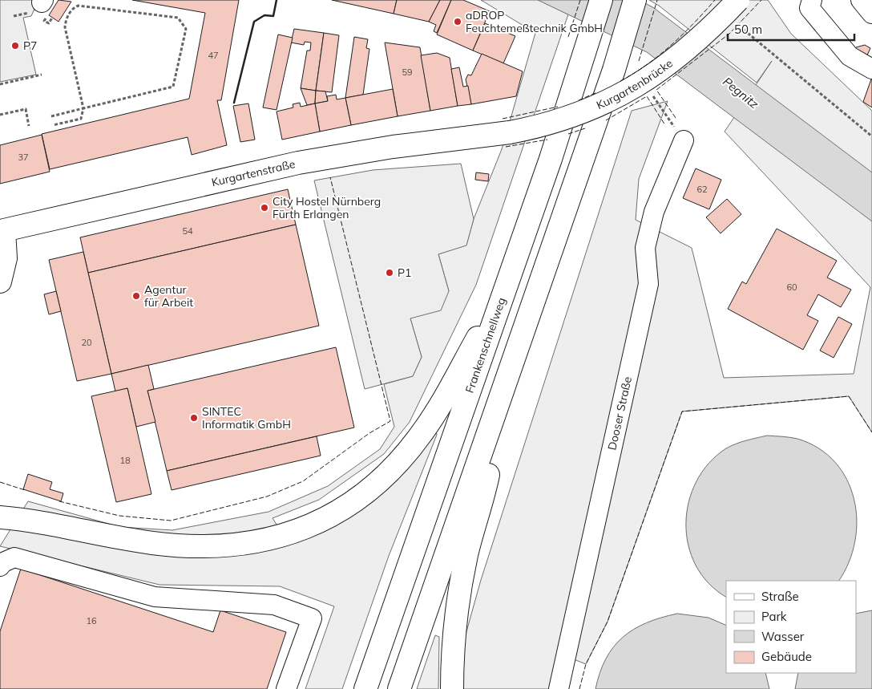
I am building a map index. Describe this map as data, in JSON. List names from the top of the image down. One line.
{"streets":{"main road":["Kurgartenbrücke","Kurgartenstraße","Frankenschnellweg"],"street":["Dooser Straße"]},"crossings":[["Kurgartenbrücke","Kurgartenstraße"]],"water":["Pegnitz"],"places":["aDROP Feuchtemeßtechnik GmbH","P7","City Hostel Nürnberg Fürth Erlangen","P1","Agentur für Arbeit","SINTEC Informatik GmbH"],"house_numbers":["47","59","37","62","54","60","20","18","16"],"legend":["Straße","Park","Wasser","Gebäude"],"scale_bar":"50 m"}
